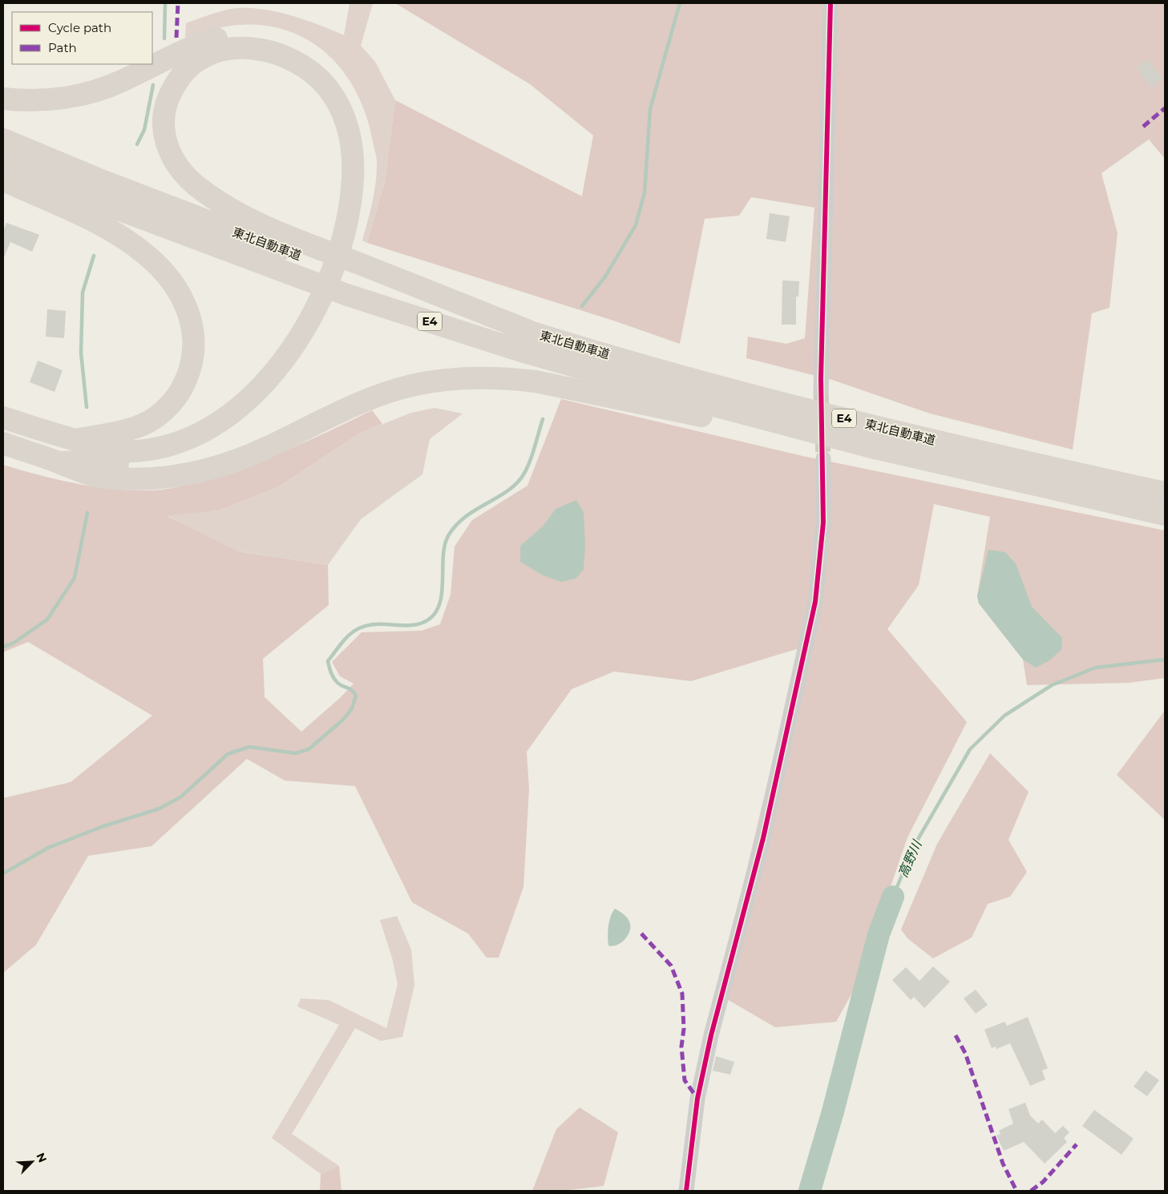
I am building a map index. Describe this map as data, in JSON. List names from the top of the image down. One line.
{"streets":{"highway":["東北自動車道","E4"]},"water":["高野川"],"legend":["Cycle path","Path"],"north":"top right"}
